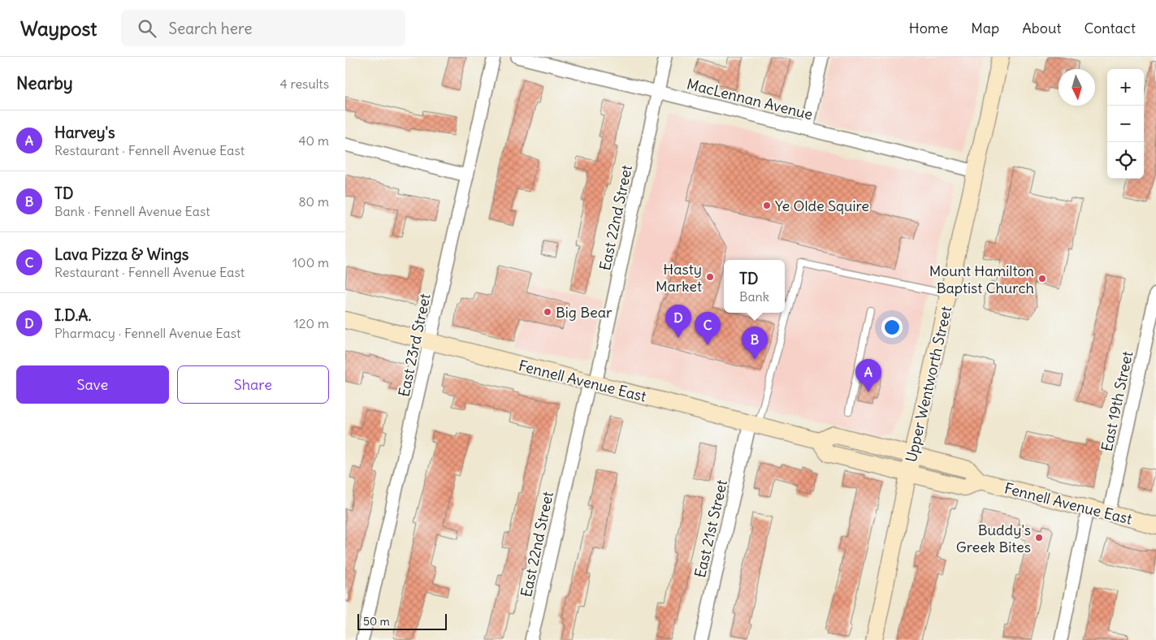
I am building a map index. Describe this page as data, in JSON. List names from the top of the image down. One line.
{"streets":{"main road":["Fennell Avenue East","Upper Wentworth Street"],"street":["MacLennan Avenue","East 22nd Street","East 23rd Street","East 19th Street","East 21st Street"]},"crossings":[["MacLennan Avenue","East 22nd Street"],["MacLennan Avenue","Upper Wentworth Street"],["East 22nd Street","Fennell Avenue East"],["East 23rd Street","Fennell Avenue East"],["Fennell Avenue East","Upper Wentworth Street"],["Fennell Avenue East","East 19th Street"],["Fennell Avenue East","East 21st Street"]],"places":["Ye Olde Squire","Hasty Market","Mount Hamilton Baptist Church","Big Bear","Buddy's Greek Bites"],"scale_bar":"50 m","north":"bottom","page":{"header":"Waypost","search":"Search here","nav":["Home","Map","About","Contact"],"heading":["Nearby","4 results"],"map_buttons":["+","−"],"list":[{"mark":"A","name":"Harvey's","note":"Restaurant · Fennell Avenue East","value":"40 m"},{"mark":"B","name":"TD","note":"Bank · Fennell Avenue East","value":"80 m"},{"mark":"C","name":"Lava Pizza & Wings","note":"Restaurant · Fennell Avenue East","value":"100 m"},{"mark":"D","name":"I.D.A.","note":"Pharmacy · Fennell Avenue East","value":"120 m"}],"popup":["TD","Bank"],"pins":["D","C","B","A"],"buttons":["Save","Share"],"scale":"50 m"}}
